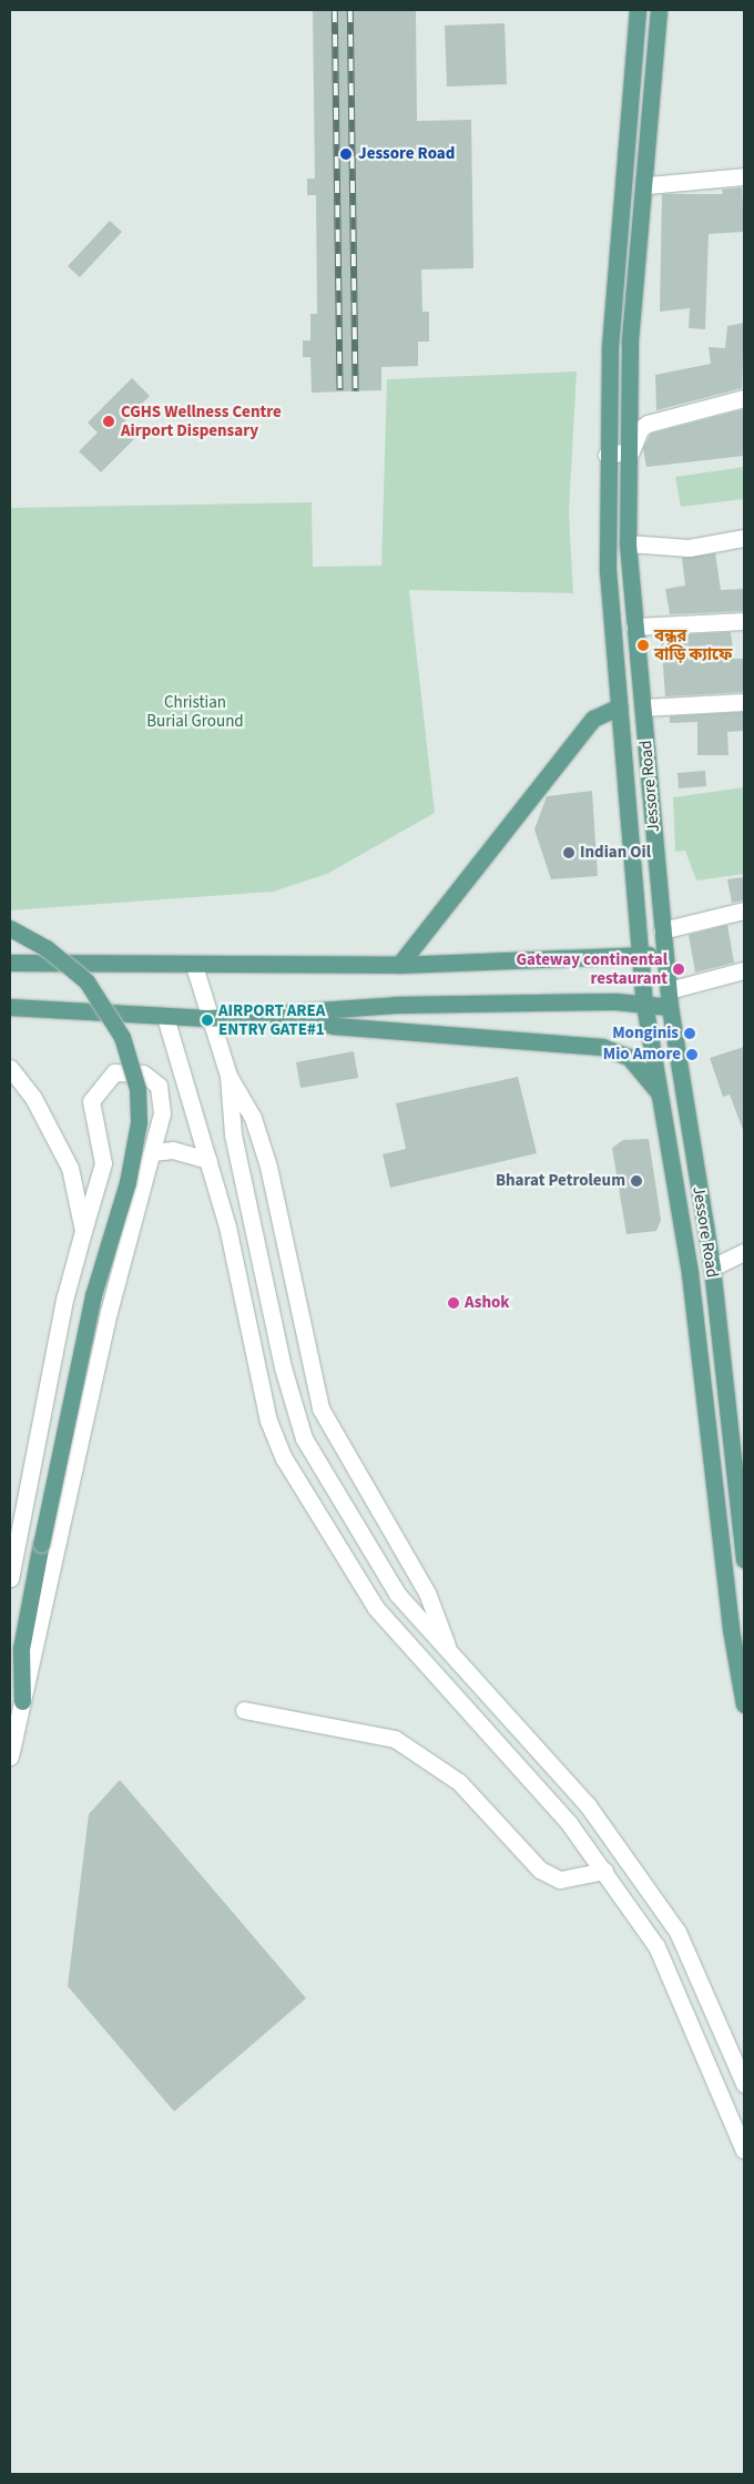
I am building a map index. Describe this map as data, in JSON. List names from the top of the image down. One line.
{"streets":{"main road":["Jessore Road"]},"parks":["Christian Burial Ground"],"places":["Jessore Road","CGHS Wellness Centre Airport Dispensary","বন্ধুর বাড়ি ক্যাফে","Indian Oil","Gateway continental restaurant","AIRPORT AREA ENTRY GATE#1","Monginis","Mio Amore","Bharat Petroleum","Ashok"]}
